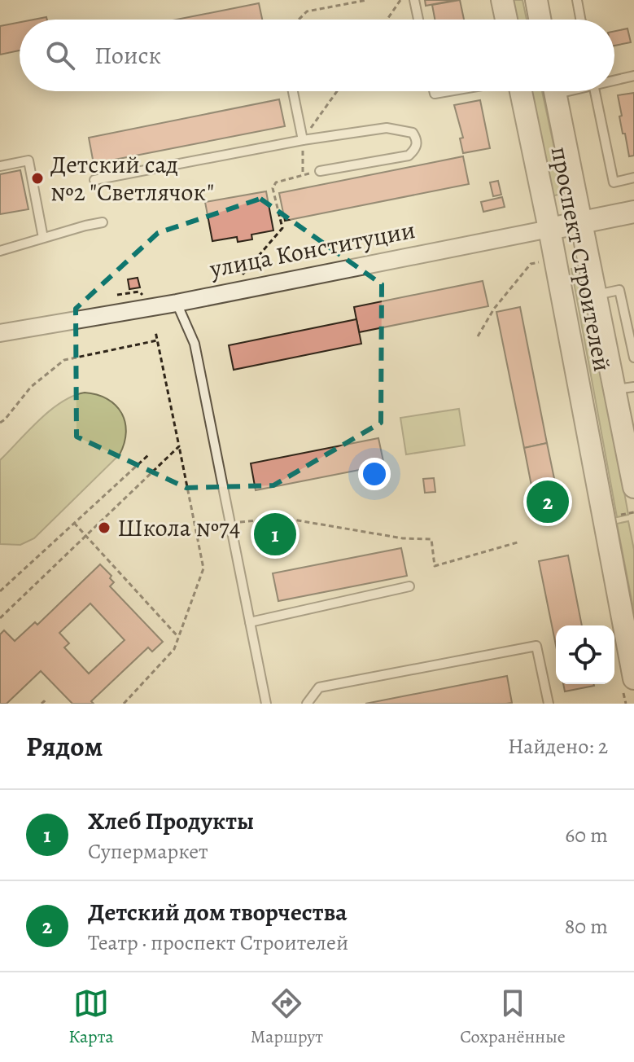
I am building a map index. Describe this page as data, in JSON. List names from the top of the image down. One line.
{"streets":{"street":["улица Конституции","проспект Строителей"]},"crossings":[["улица Конституции","проспект Строителей"]],"places":["Детский сад №2 \"Светлячок\"","Школа №74"],"page":{"search":"Поиск","pins":["2","1"],"heading":["Рядом","Найдено: 2"],"list":[{"mark":"1","name":"Хлеб Продукты","note":"Супермаркет","value":"60 m"},{"mark":"2","name":"Детский дом творчества","note":"Театр · проспект Строителей","value":"80 m"}],"nav":["Карта","Маршрут","Сохранённые"]}}
